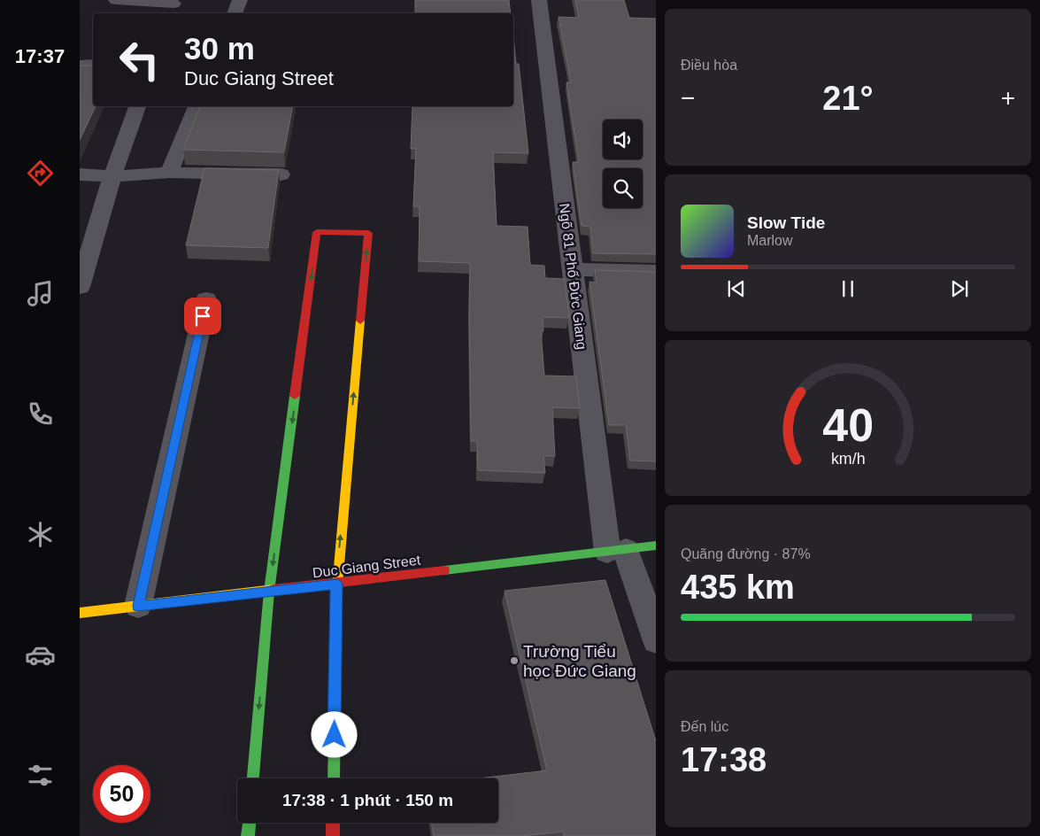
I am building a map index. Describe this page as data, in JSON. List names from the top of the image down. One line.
{"streets":{"main road":["Duc Giang Street"],"street":["Ngõ 81 Phố Đức Giang"]},"crossings":[["Ngõ 81 Phố Đức Giang","Duc Giang Street"]],"places":["Trường Tiểu học Đức Giang"],"page":{"tabs":"17:37","tile":["Điều hòa",["Quãng đường · 87%","435 km"],["Đến lúc","17:38"]],"turn":["30 m","Duc Giang Street"],"heat":["−","21°","+"],"song":["Slow Tide","Marlow"],"limit":"50","trip":"17:38 · 1 phút · 150 m","gauge":["40","km/h"]}}
